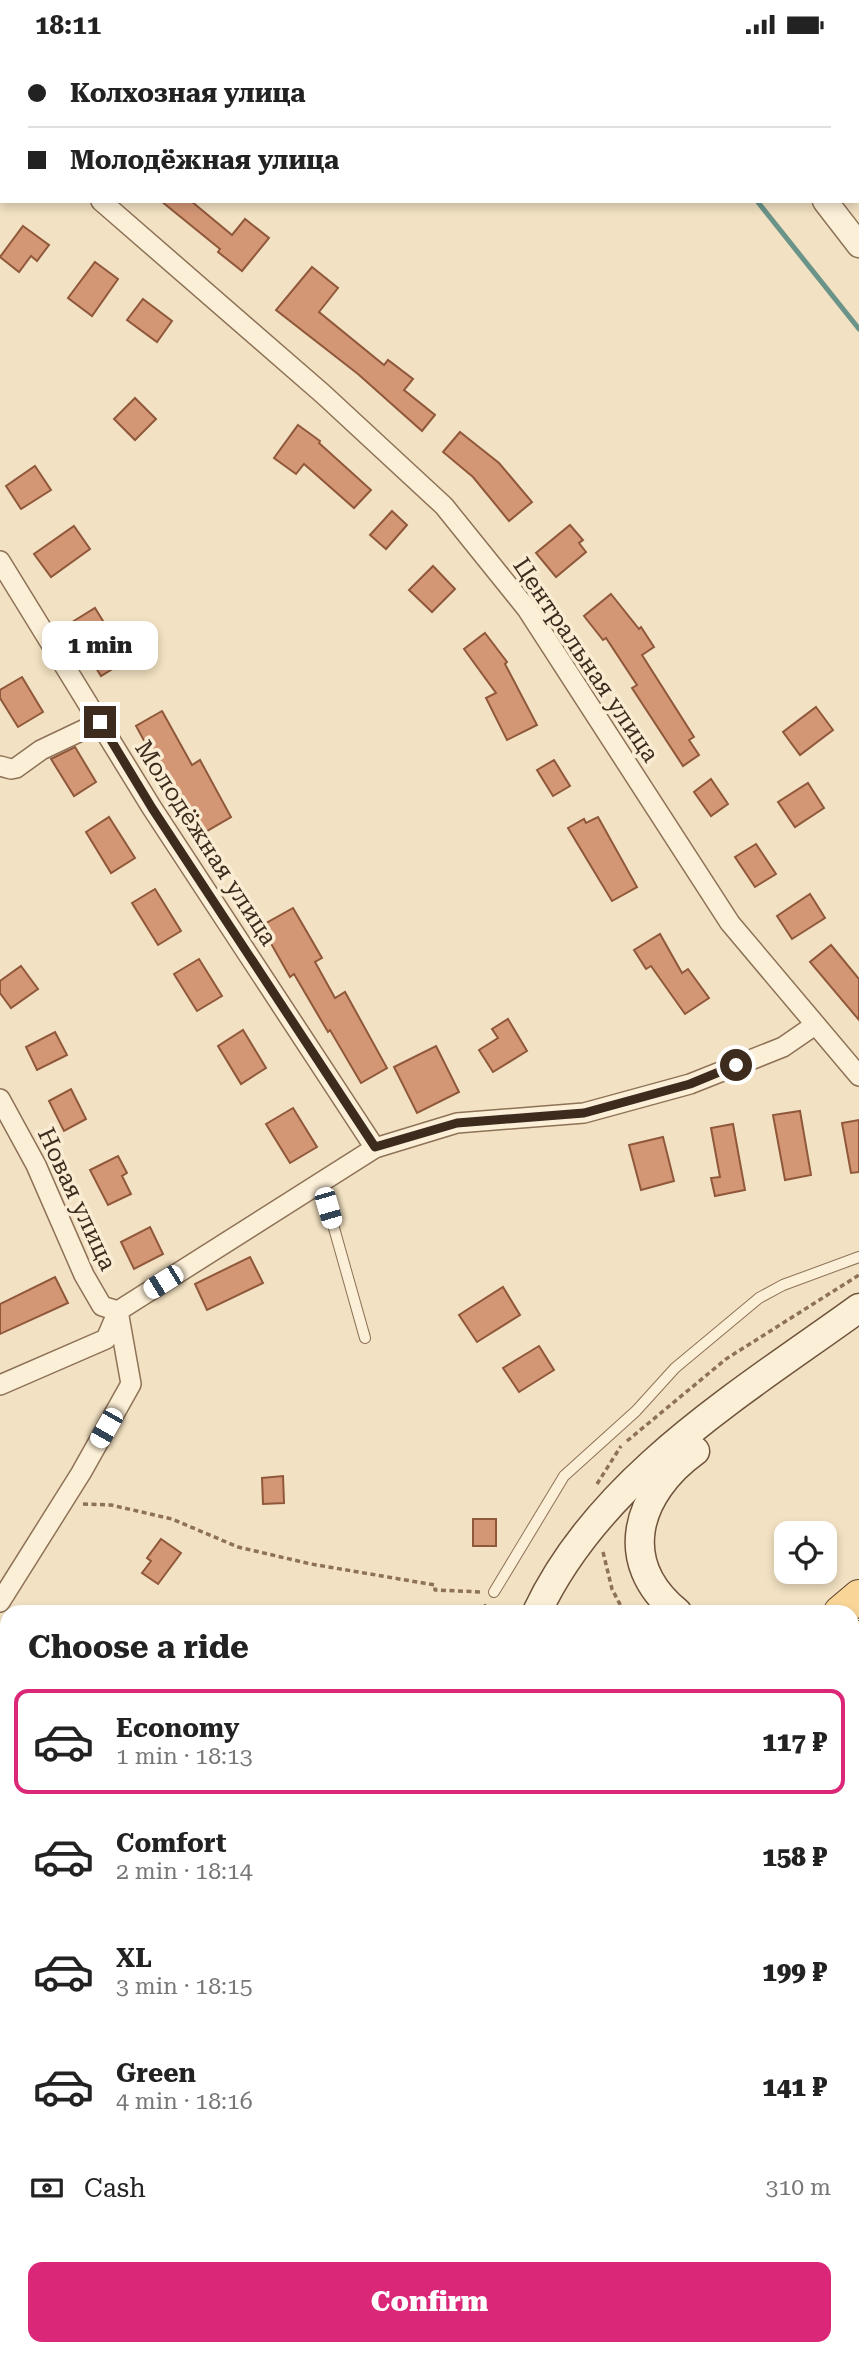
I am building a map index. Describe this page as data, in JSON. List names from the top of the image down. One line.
{"streets":{"street":["Центральная улица","Молодёжная улица","Новая улица"]},"page":{"status":"18:11","banner":["Колхозная улица","Молодёжная улица"],"bubble":"1 min","heading":"Choose a ride","list":[{"name":"Economy","note":"1 min · 18:13","value":"117 ₽"},{"name":"Comfort","note":"2 min · 18:14","value":"158 ₽"},{"name":"XL","note":"3 min · 18:15","value":"199 ₽"},{"name":"Green","note":"4 min · 18:16","value":"141 ₽"}],"pay":["Cash","310 m"],"buttons":"Confirm"}}
